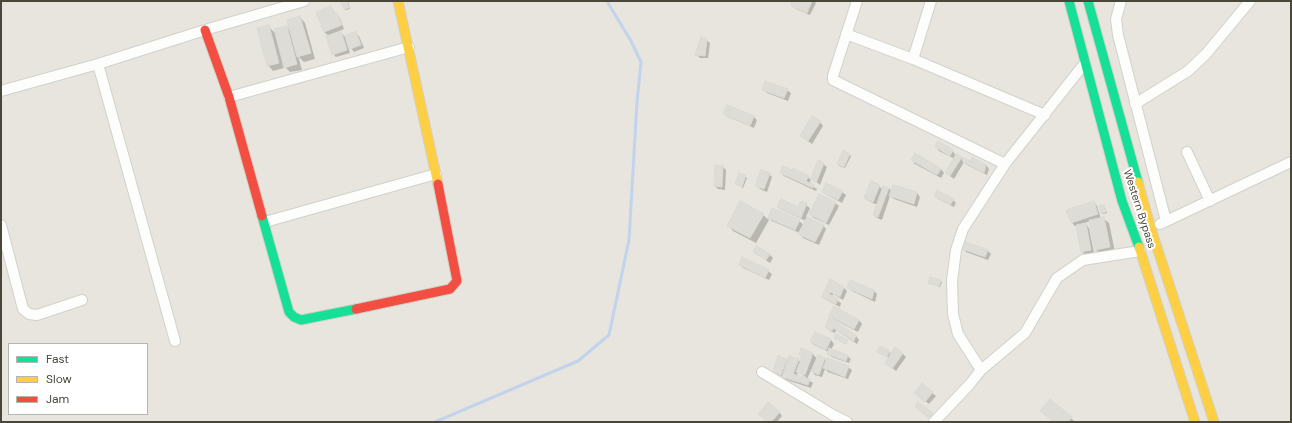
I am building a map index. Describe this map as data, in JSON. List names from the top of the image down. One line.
{"streets":{"main road":["Western Bypass"]},"legend":["Fast","Slow","Jam"]}
